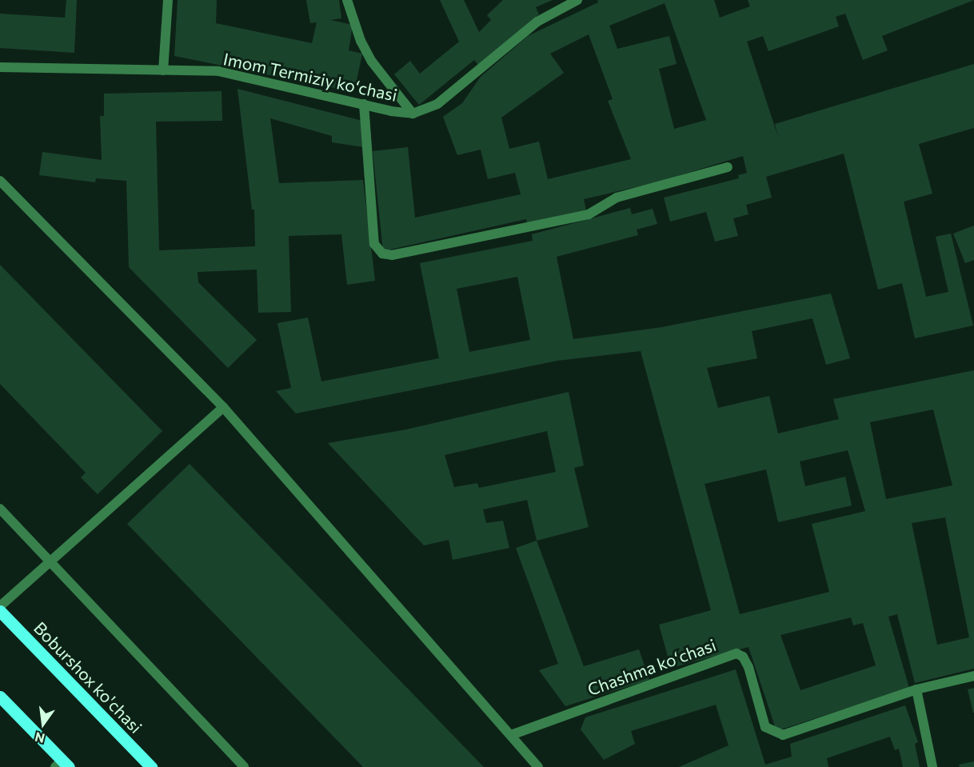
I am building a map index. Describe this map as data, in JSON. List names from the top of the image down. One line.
{"streets":{"main road":["Boburshox ko'chasi"],"street":["Imom Termiziy koʻchasi","Chashma koʻchasi"]},"north":"bottom"}
